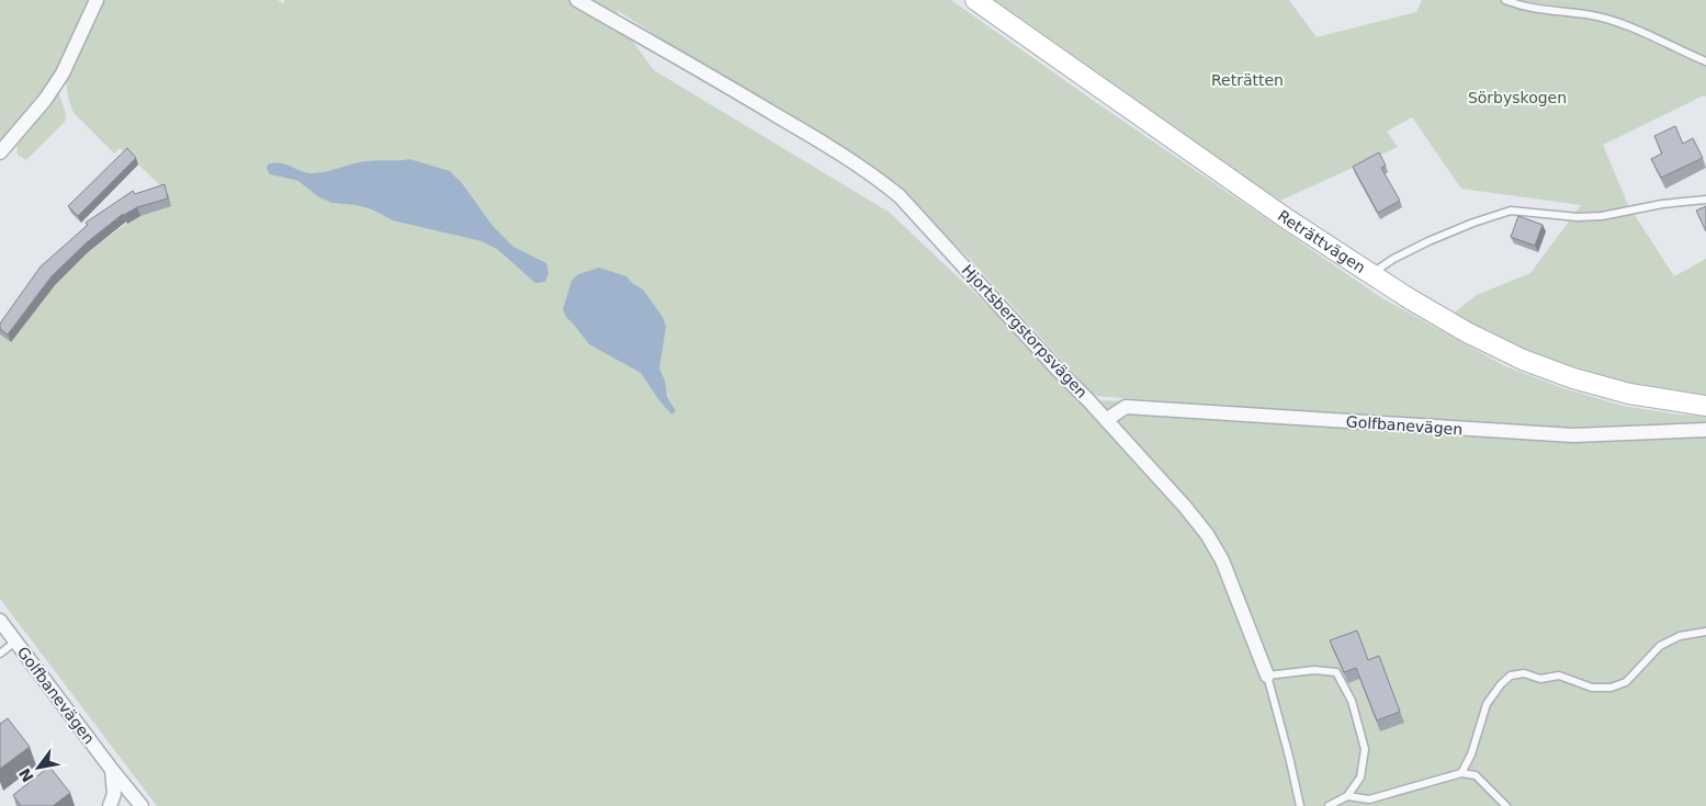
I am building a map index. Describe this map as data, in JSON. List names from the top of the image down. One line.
{"streets":{"street":["Reträttvägen","Hjortsbergstorpsvägen","Golfbanevägen"]},"crossings":[["Hjortsbergstorpsvägen","Golfbanevägen"]],"parks":["Reträtten","Sörbyskogen"],"north":"bottom left"}
